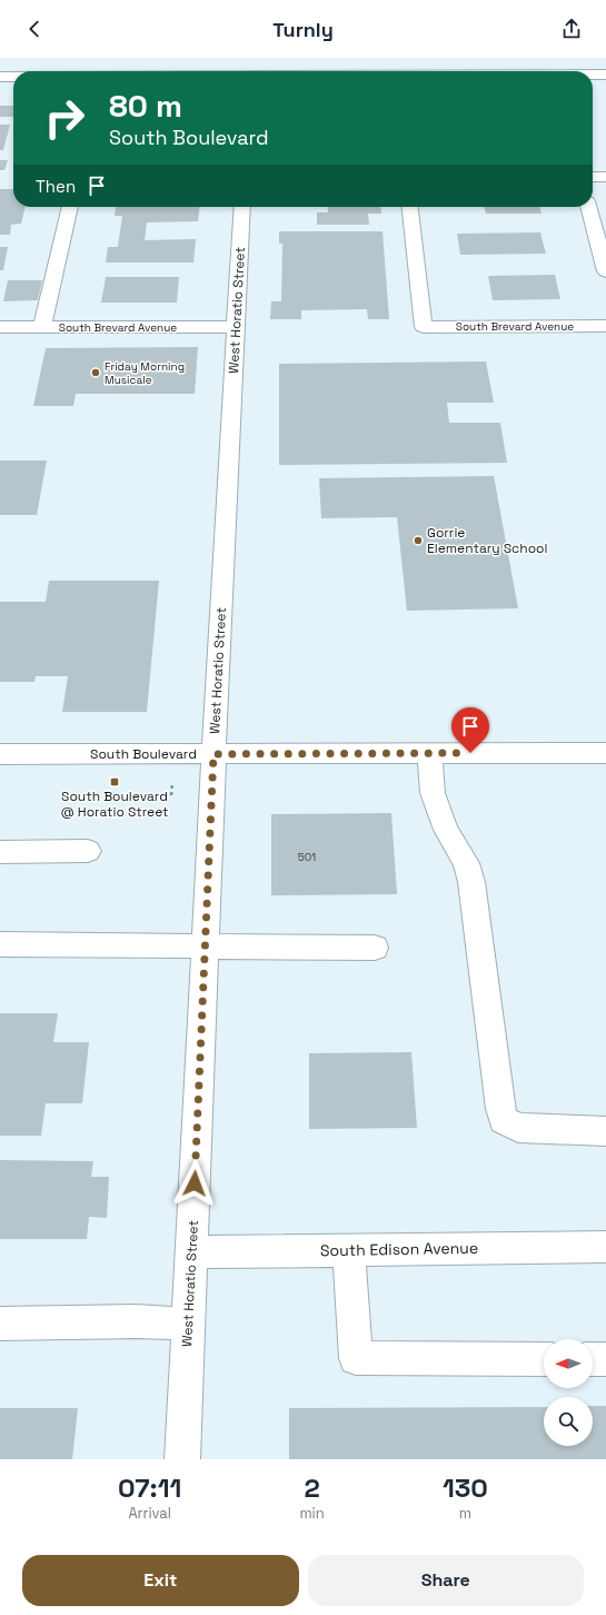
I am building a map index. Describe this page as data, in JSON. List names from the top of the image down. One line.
{"streets":{"street":["West Horatio Street","South Brevard Avenue","South Boulevard","South Edison Avenue"]},"crossings":[["West Horatio Street","South Brevard Avenue"],["West Horatio Street","South Boulevard"],["West Horatio Street","South Edison Avenue"]],"places":{"other":["Friday Morning Musicale","Gorrie Elementary School"],"transit":["South Boulevard @ Horatio Street"]},"house_numbers":["501"],"north":"left","page":{"header":"Turnly","turn":["80 m","South Boulevard"],"then":"Then","eta":["07:11","Arrival","2","min","130","m"],"buttons":["Exit","Share"]}}
